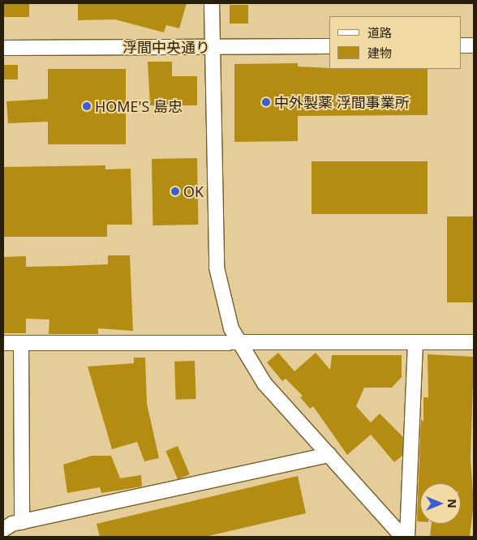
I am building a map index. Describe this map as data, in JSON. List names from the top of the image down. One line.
{"streets":{"street":["浮間中央通り"]},"places":["中外製薬 浮間事業所","HOME'S 島忠","OK"],"legend":["道路","建物"],"north":"right"}
